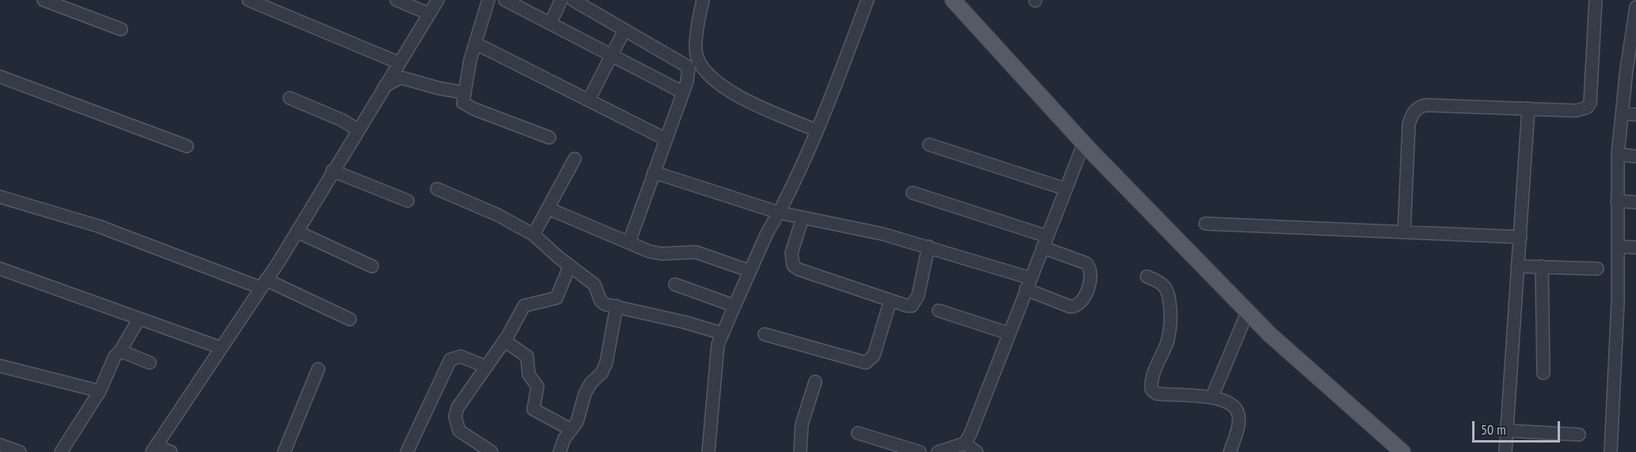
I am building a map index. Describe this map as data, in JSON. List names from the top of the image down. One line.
{"scale_bar":"50 m"}
